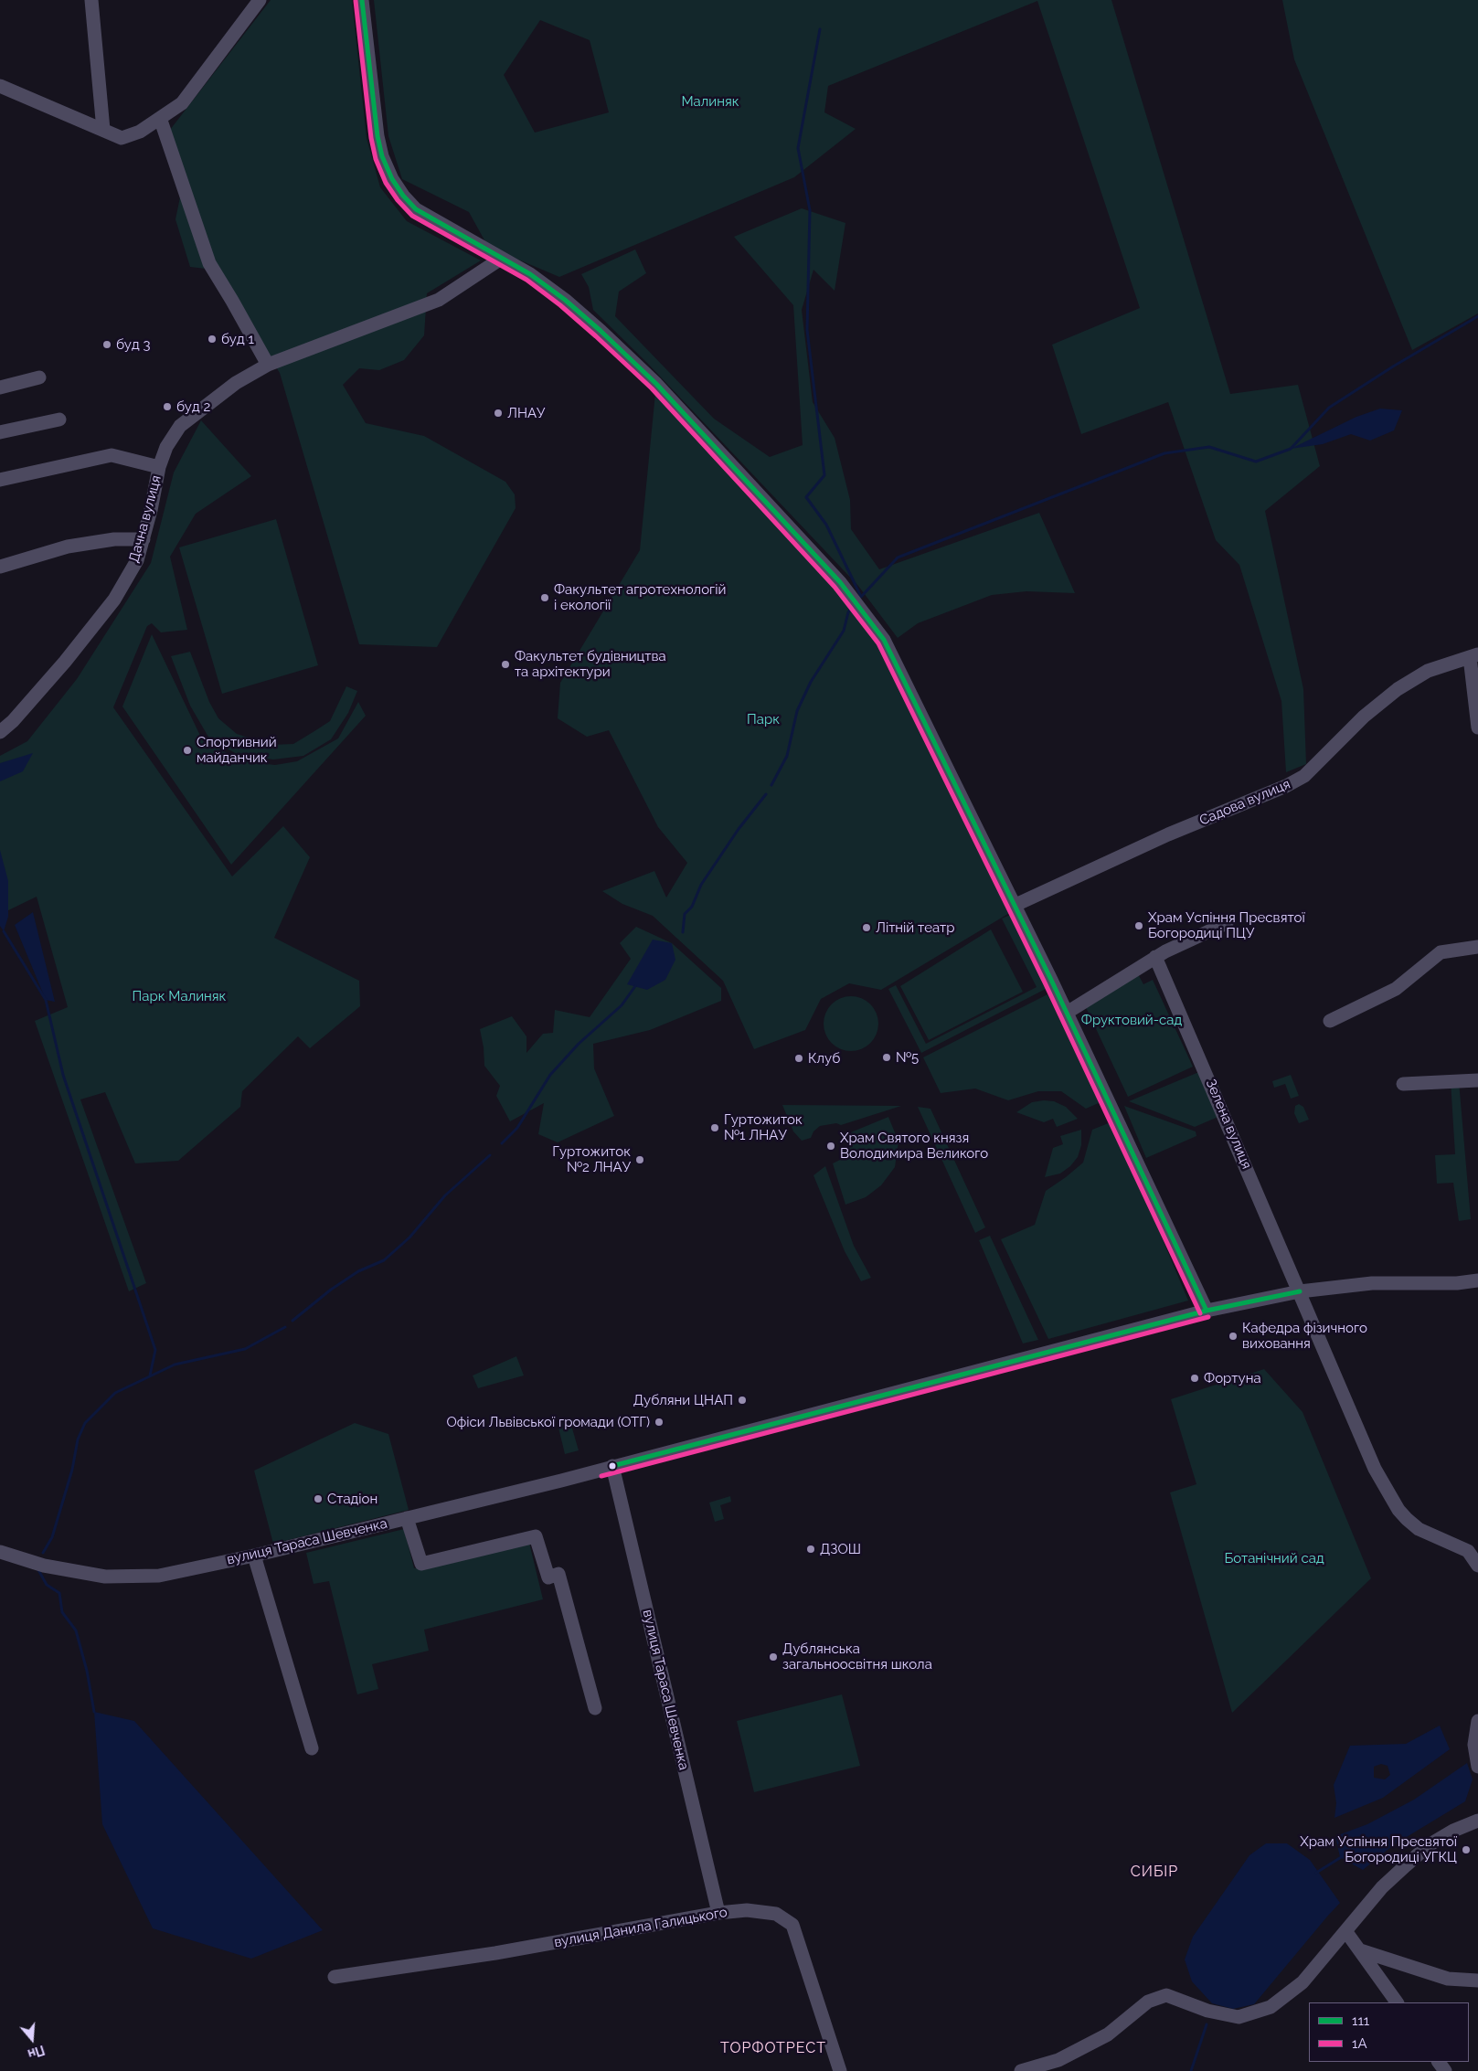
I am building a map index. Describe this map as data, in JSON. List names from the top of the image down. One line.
{"streets":{"street":["Дачна вулиця","Садова вулиця","Зелена вулиця","вулиця Тараса Шевченка","вулиця Данила Галицького"]},"crossings":[["Зелена вулиця","вулиця Тараса Шевченка"],["вулиця Тараса Шевченка","вулиця Данила Галицького"]],"districts":["СИБІР","ТОРФОТРЕСТ"],"parks":["Малиняк","Парк","Парк Малиняк","Фруктовий-сад","Ботанічний сад"],"places":["буд 1","буд 3","буд 2","ЛНАУ","Факультет агротехнологій і екології","Факультет будівництва та архітектури","Спортивний майданчик","Храм Успіння Пресвятої Богородиці ПЦУ","Літній театр","№5","Клуб","Гуртожиток №1 ЛНАУ","Храм Святого князя Володимира Великого","Гуртожиток №2 ЛНАУ","Кафедра фізичного виховання","Фортуна","Дубляни ЦНАП","Офіси Львівської громади (ОТГ)","Стадіон","ДЗОШ","Дублянська загальноосвітня школа","Храм Успіння Пресвятої Богородиці УГКЦ"],"lines":["transit line 111","transit line 1А"],"legend":["111","1А"],"north":"bottom"}
